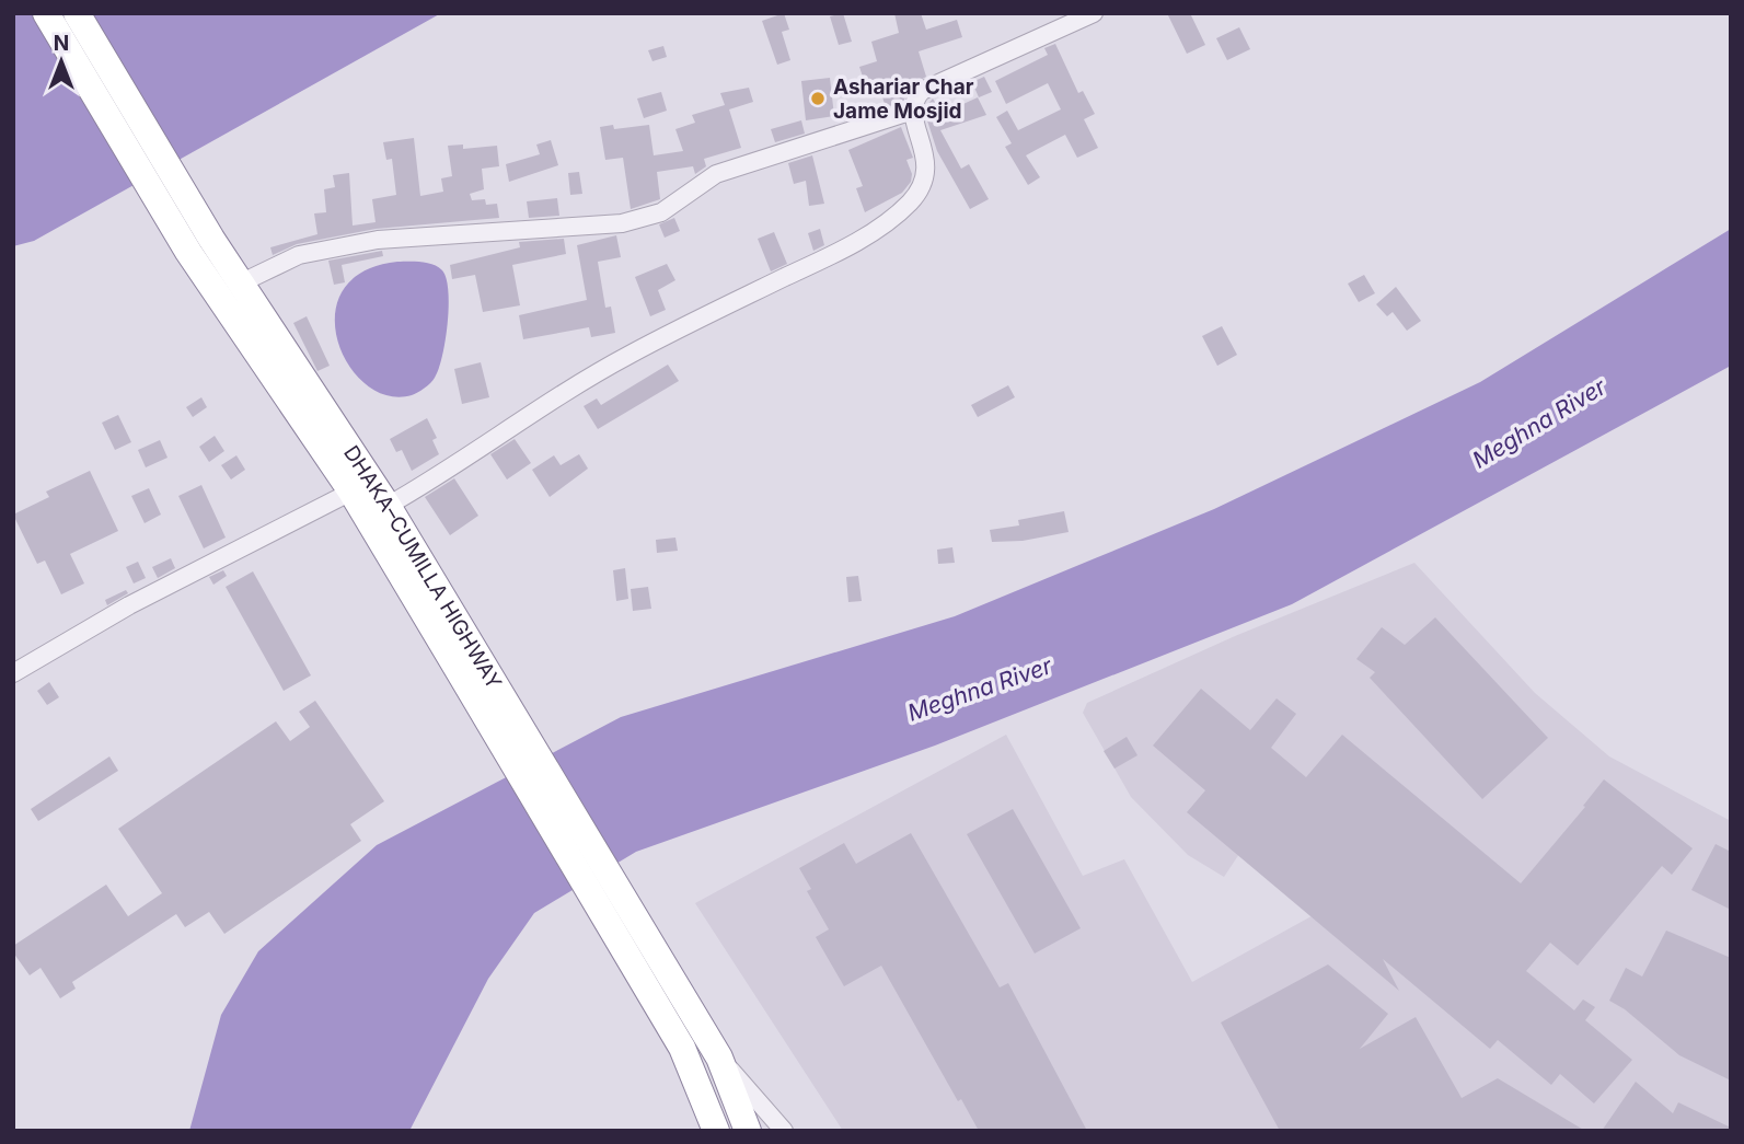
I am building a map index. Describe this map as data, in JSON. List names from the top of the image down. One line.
{"streets":{"highway":["DHAKA–CUMILLA HIGHWAY"]},"water":["Meghna River"],"places":["Ashariar Char Jame Mosjid"],"north":"top"}
